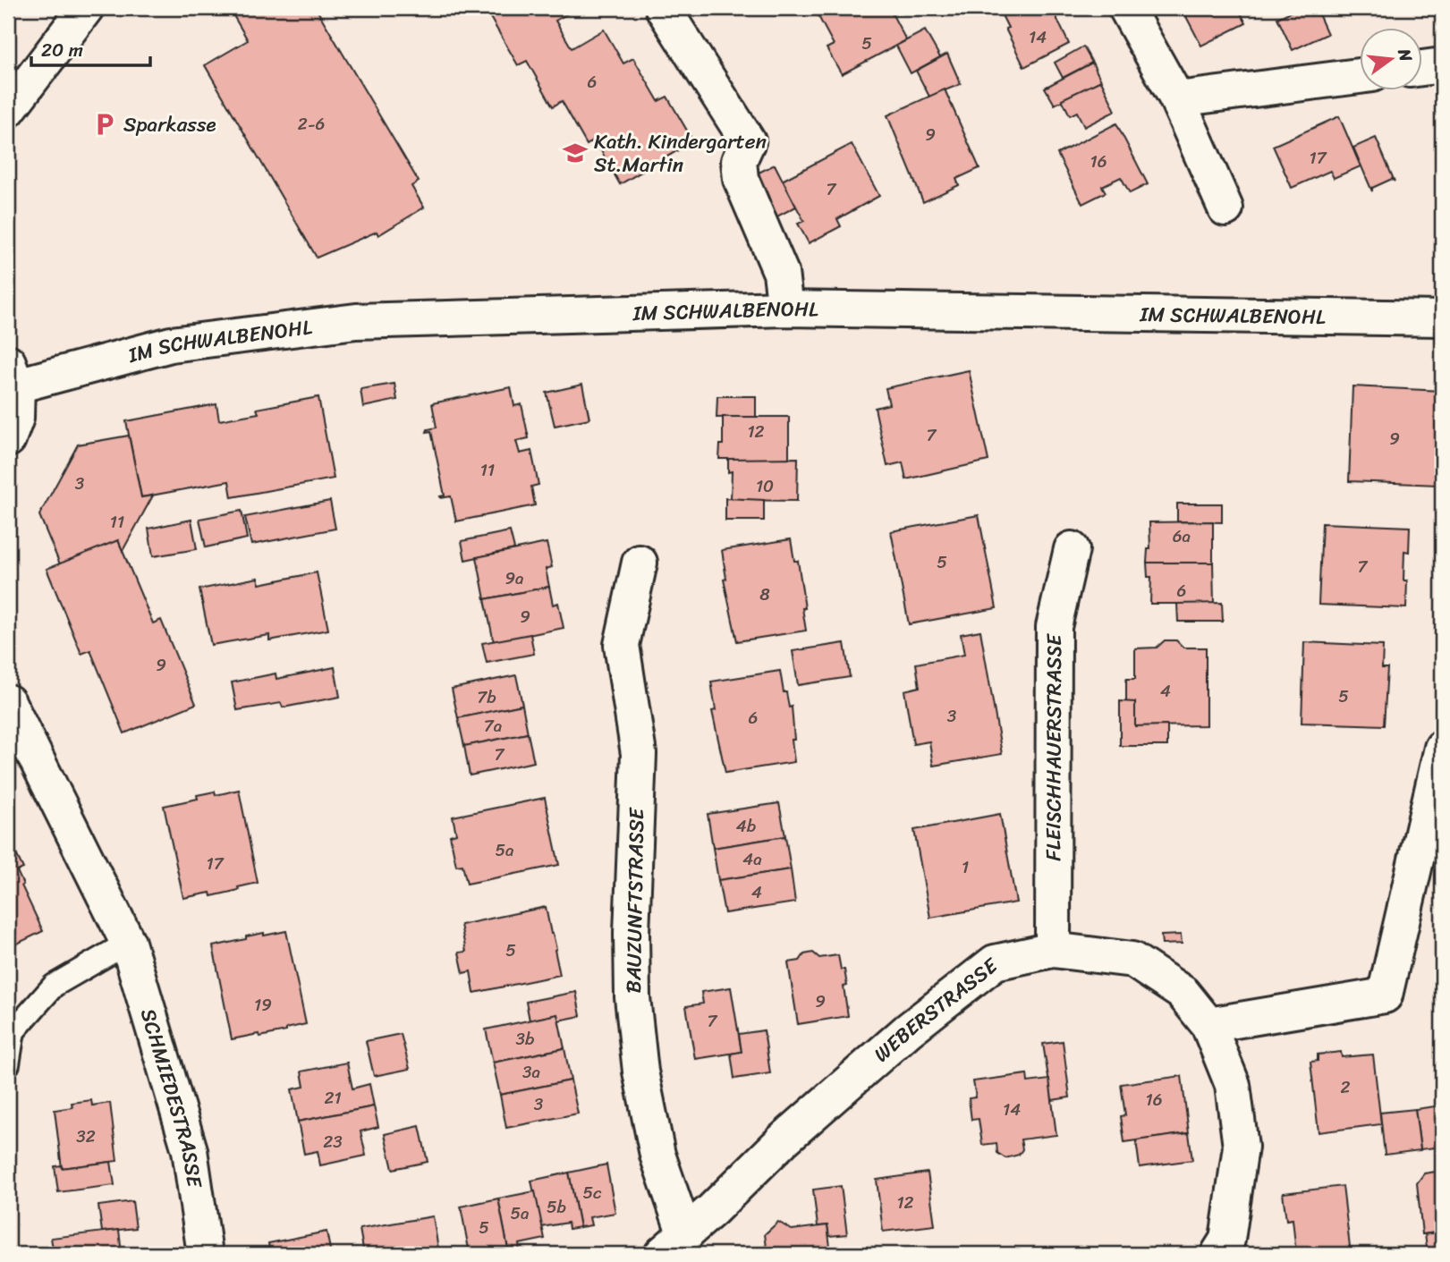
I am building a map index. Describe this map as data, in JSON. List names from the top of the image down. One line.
{"streets":{"street":["IM SCHWALBENOHL","FLEISCHHAUERSTRASSE","BAUZUNFTSTRASSE","WEBERSTRASSE","SCHMIEDESTRASSE"]},"crossings":[["FLEISCHHAUERSTRASSE","WEBERSTRASSE"],["BAUZUNFTSTRASSE","WEBERSTRASSE"]],"places":{"parking":["Sparkasse"],"school or university":["Kath. Kindergarten St.Martin"]},"house_numbers":["14","5","6","2-6","9","17","16","7","12","7","9","11","3","10","11","6a","5","7","9a","6","8","9","9","4","5","7b","3","6","7a","7","4b","5a","4a","17","1","4","5","9","19","7","3b","3a","2","21","16","3","14","32","23","5c","12","5b","5a","5"],"scale_bar":"20 m","north":"right"}
